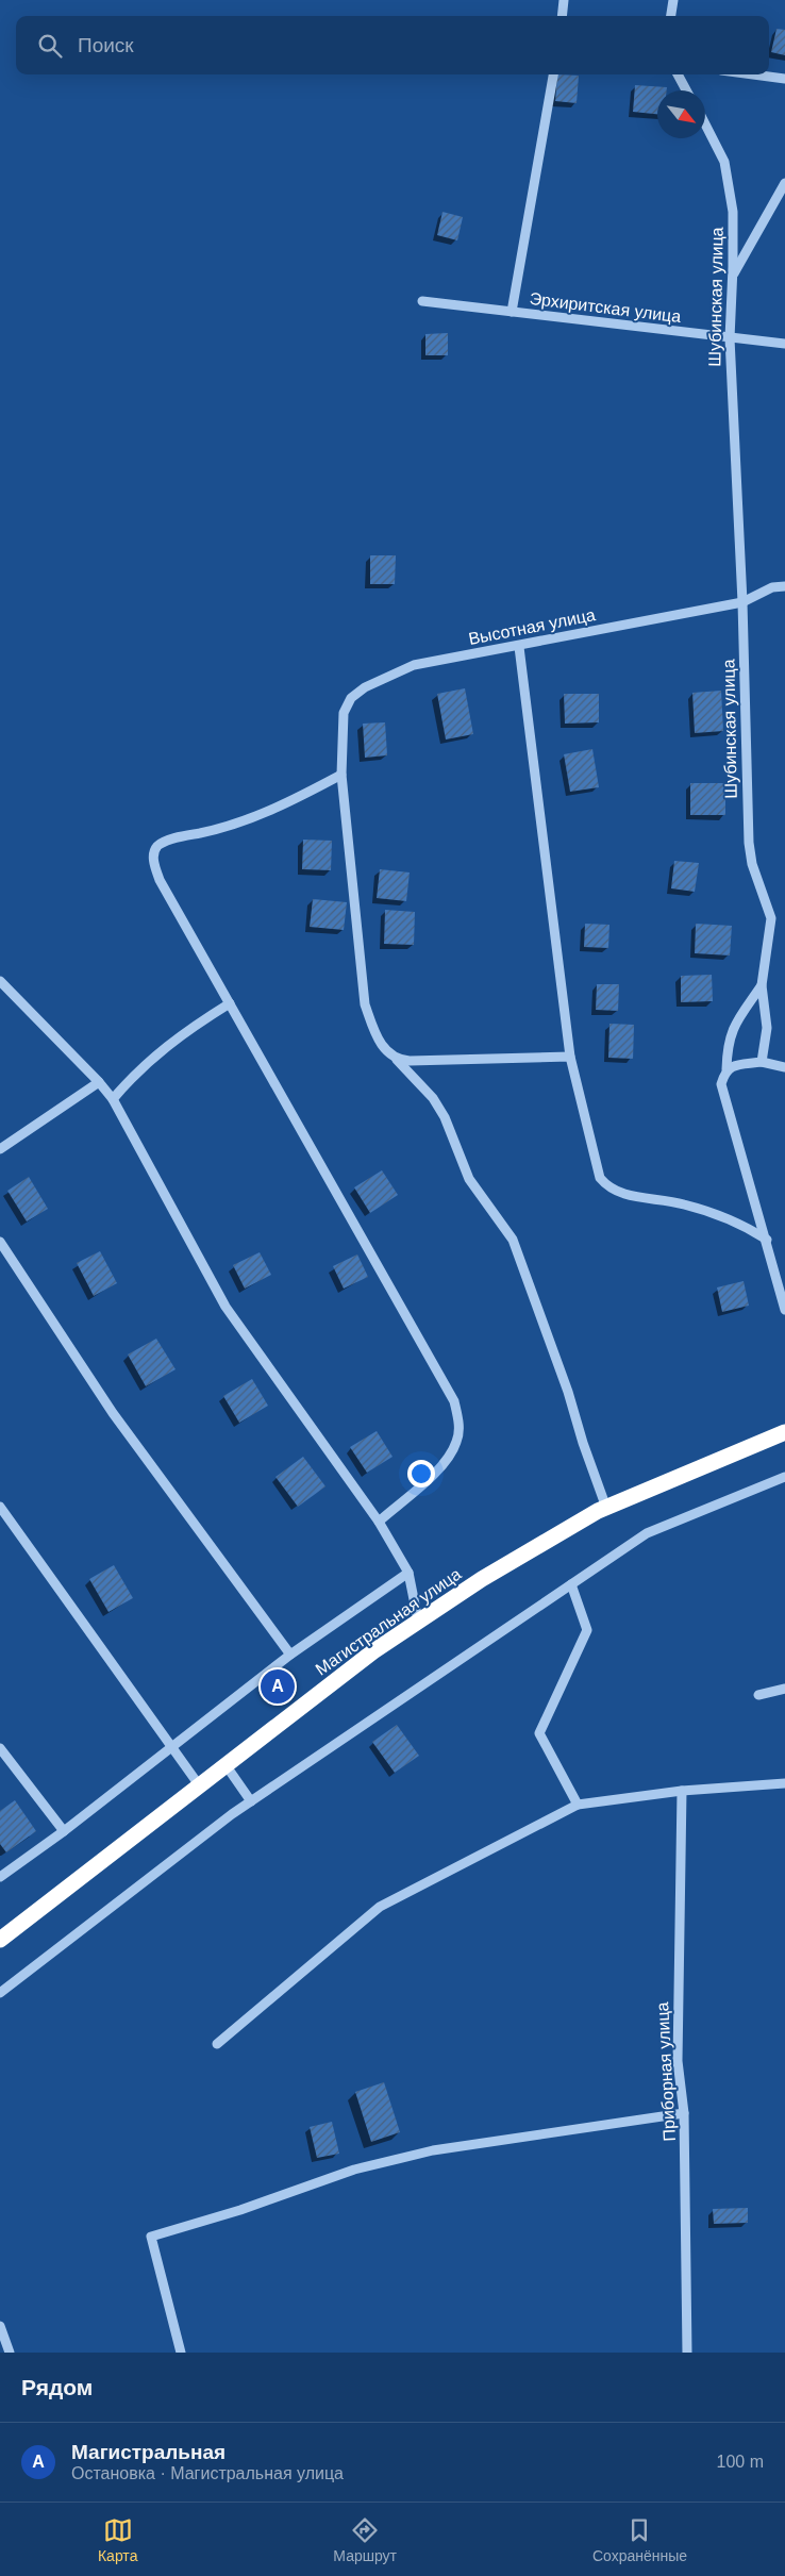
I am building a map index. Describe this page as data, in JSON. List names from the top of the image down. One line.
{"streets":{"highway":["Магистральная улица"],"street":["Шубинская улица","Эрхиритская улица","Высотная улица","Приборная улица"]},"crossings":[["Шубинская улица","Эрхиритская улица"],["Шубинская улица","Высотная улица"]],"north":"bottom right","page":{"search":"Поиск","pins":"A","heading":"Рядом","list":[{"mark":"A","name":"Магистральная","note":"Остановка · Магистральная улица","value":"100 m"}],"nav":["Карта","Маршрут","Сохранённые"]}}
